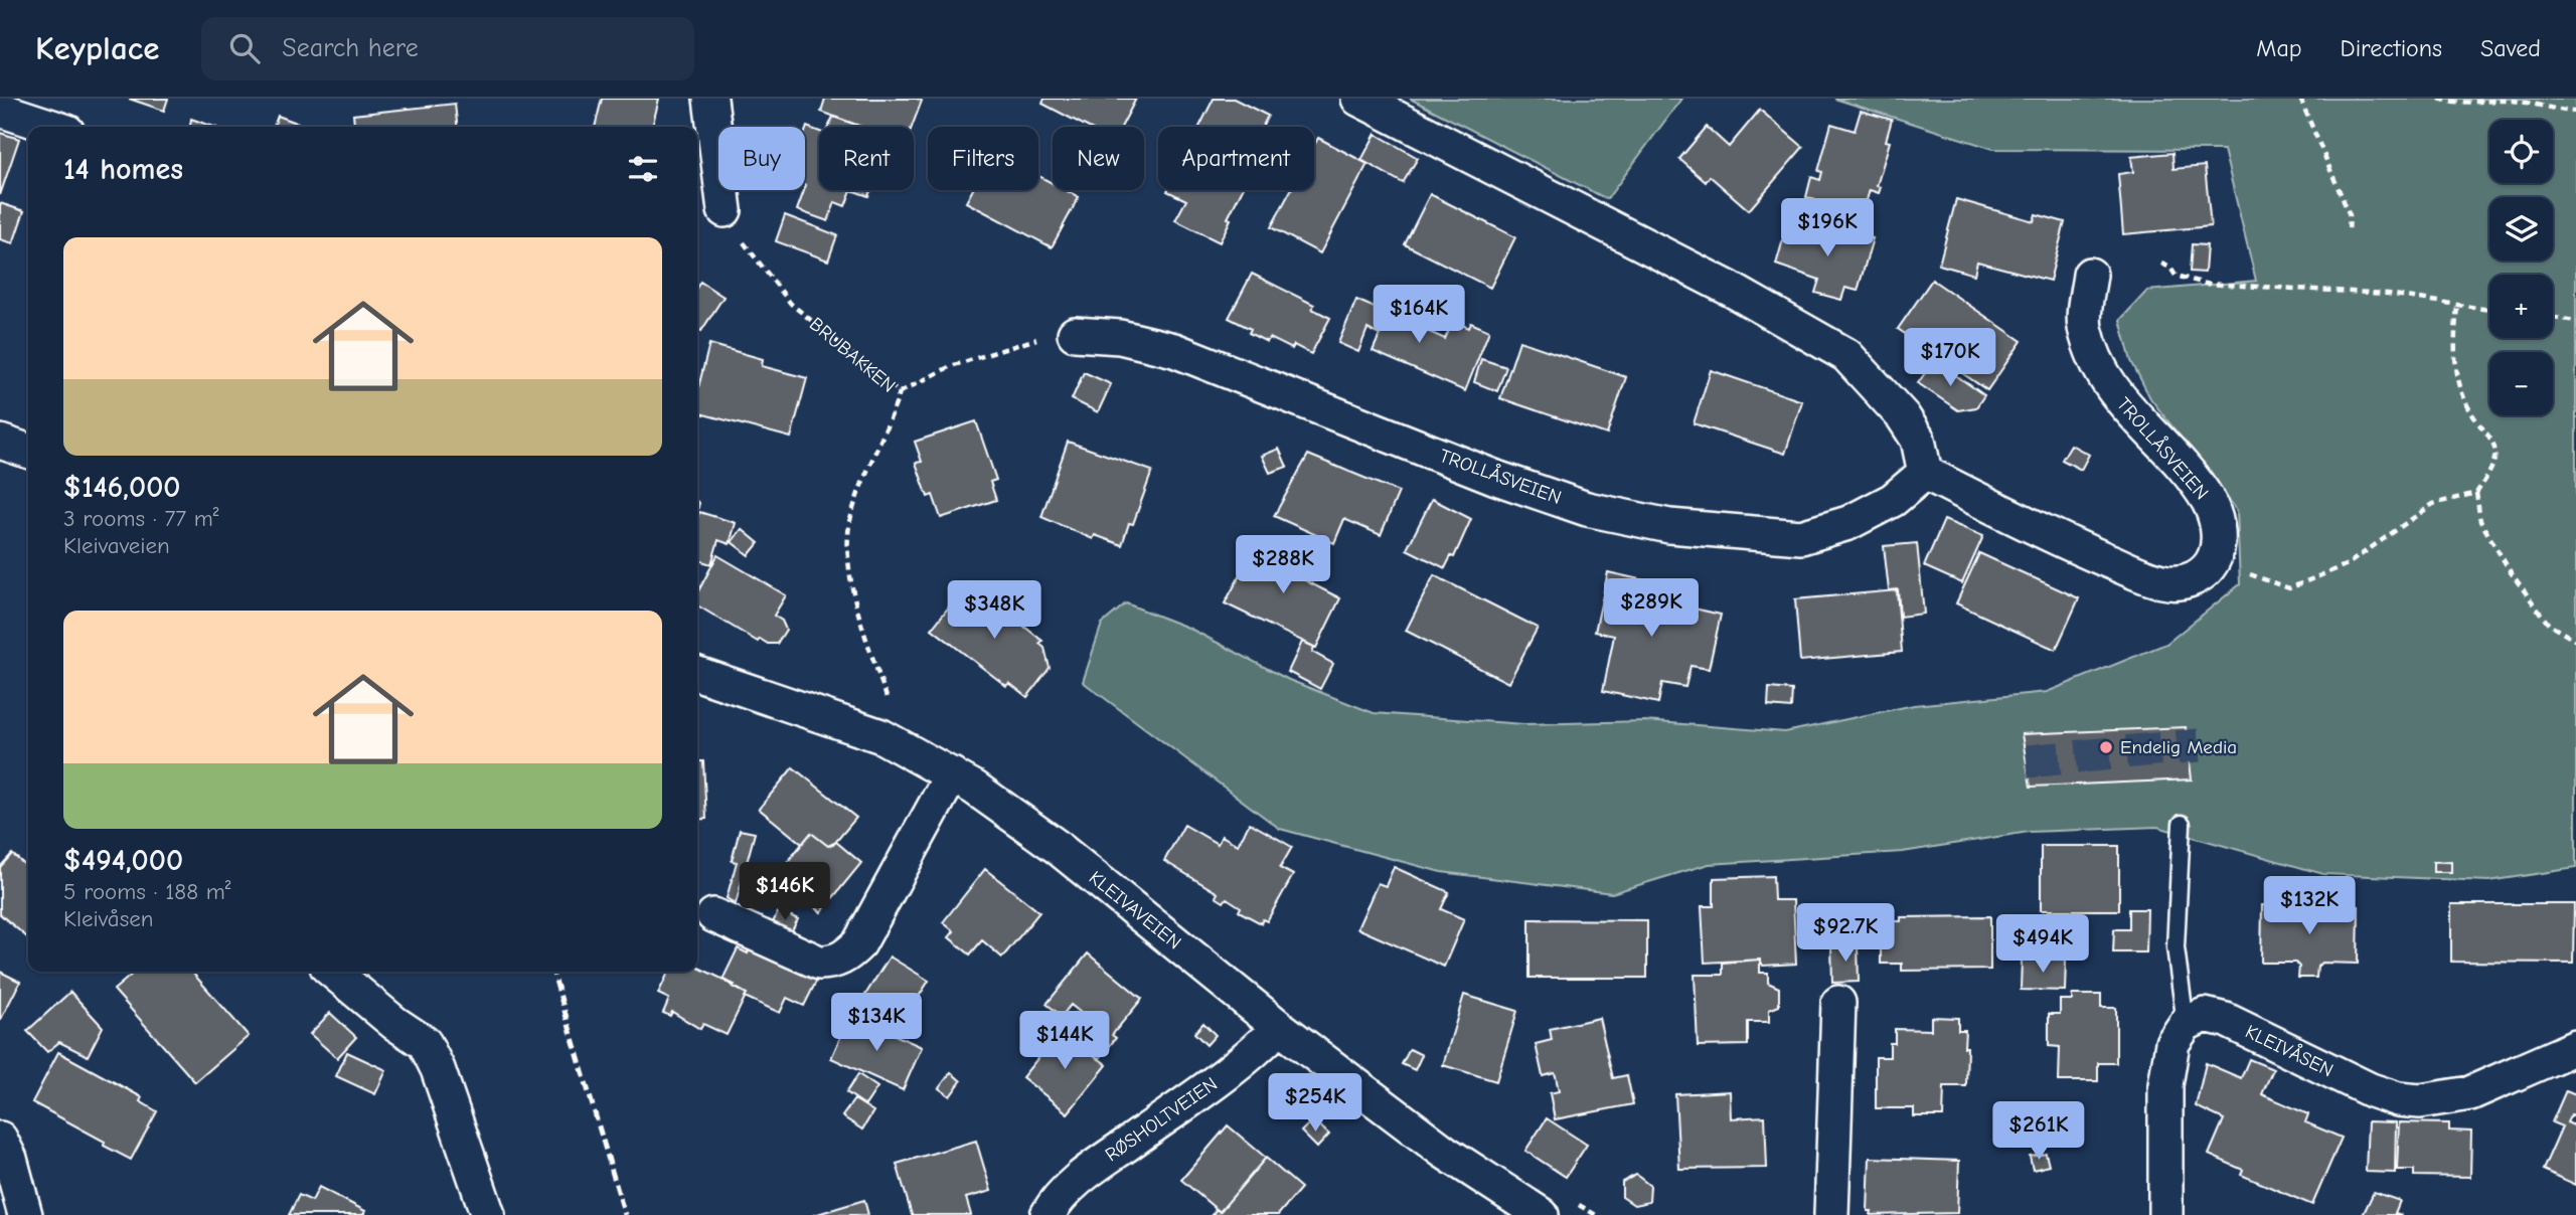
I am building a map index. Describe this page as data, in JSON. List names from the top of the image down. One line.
{"streets":{"street":["TROLLÅSVEIEN","KLEIVAVEIEN","KLEIVÅSEN","RØSHOLTVEIEN"],"path":["BRUBAKKEN"]},"crossings":[["KLEIVAVEIEN","RØSHOLTVEIEN"]],"places":["Endelig Media"],"page":{"header":"Keyplace","search":"Search here","nav":["Map","Directions","Saved"],"map_buttons":["+","−"],"chip":["Buy","Rent","Filters","New","Apartment"],"heading":"14 homes","price":["$196K","$164K","$170K","$288K","$289K","$348K","$146K","$132K","$92.7K","$494K","$134K","$144K","$254K","$261K"],"list":[{"name":"$146,000","note":"3 rooms · 77 m² · Kleivaveien"},{"name":"$494,000","note":"5 rooms · 188 m² · Kleivåsen"}]}}
